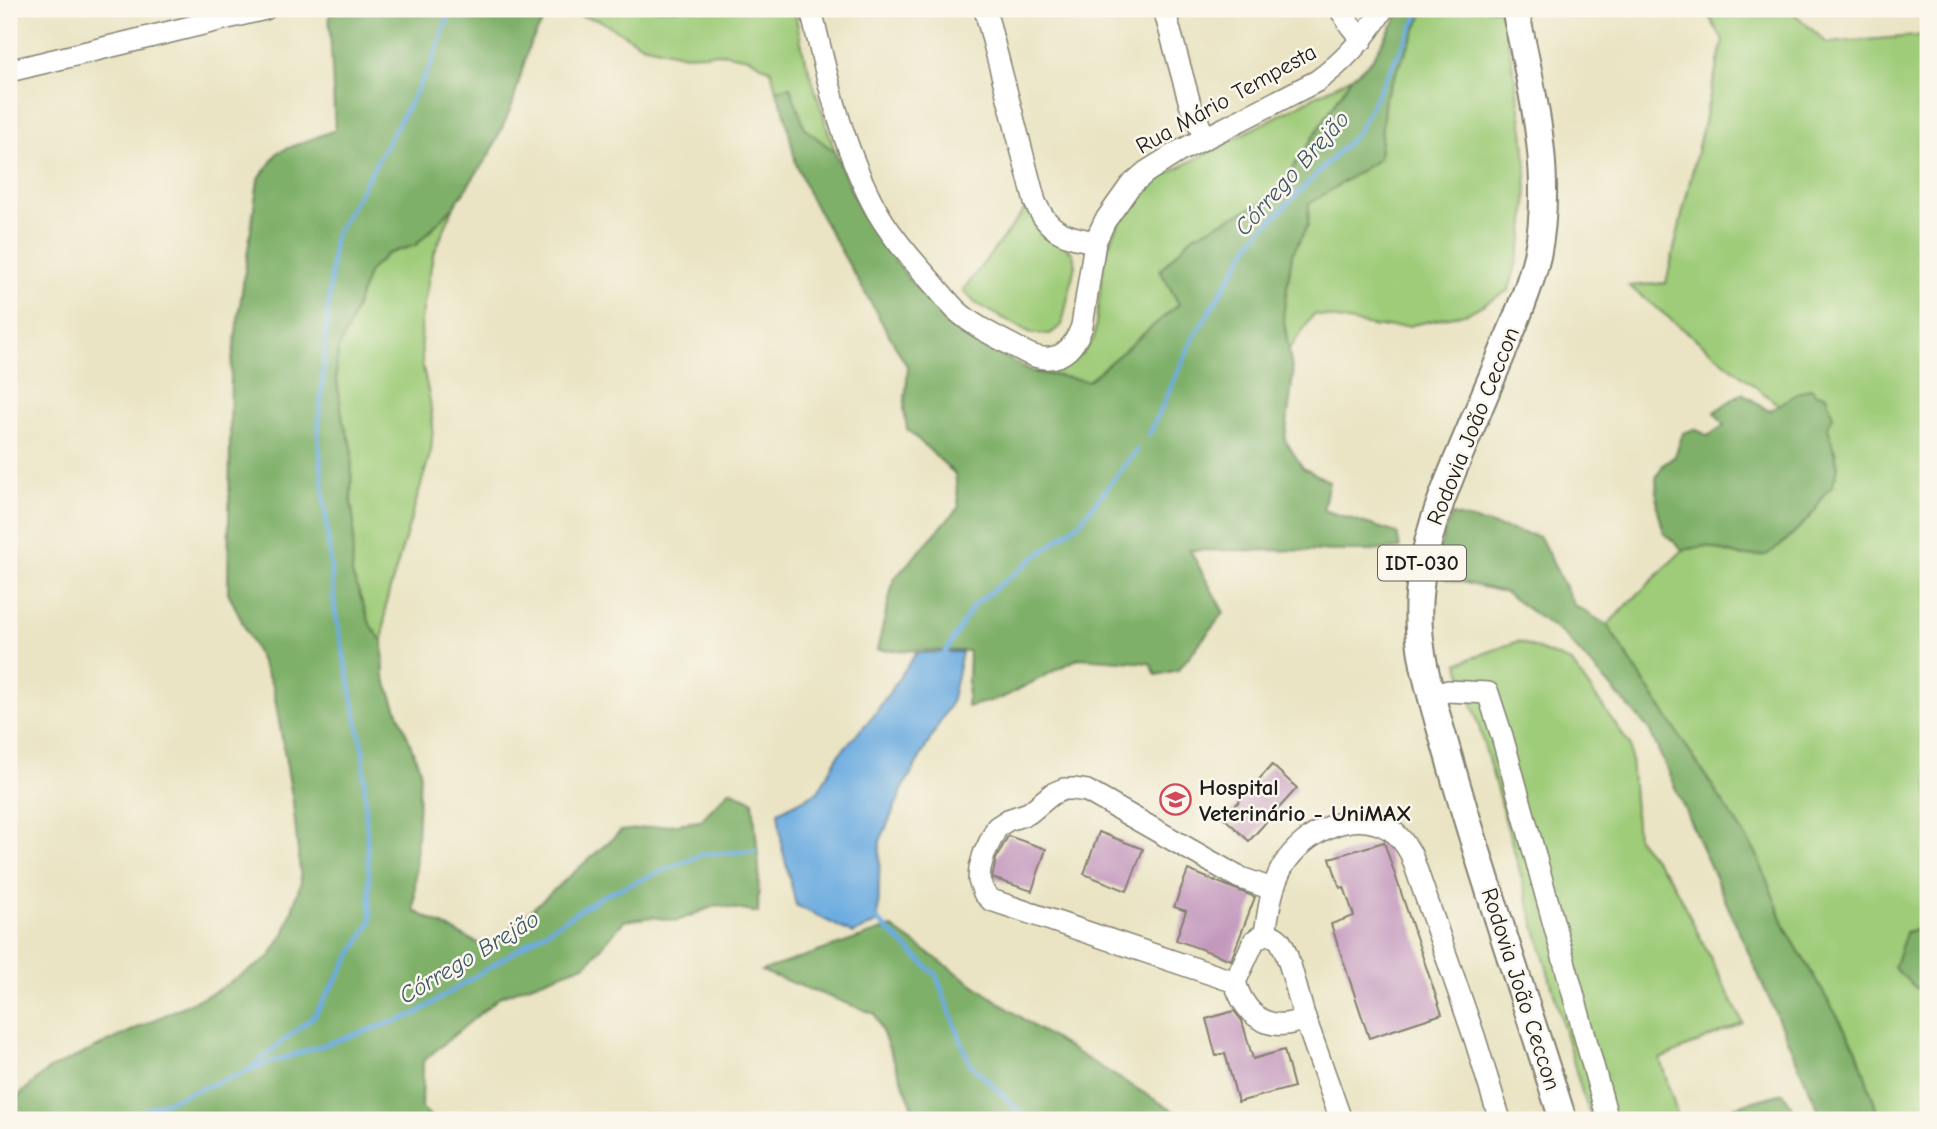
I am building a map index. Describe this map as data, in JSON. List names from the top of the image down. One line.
{"streets":{"main road":["Rodovia João Ceccon","IDT-030"],"street":["Rua Mário Tempesta"]},"water":["Córrego Brejão"],"places":{"school or university":["Hospital Veterinário - UniMAX"]}}
